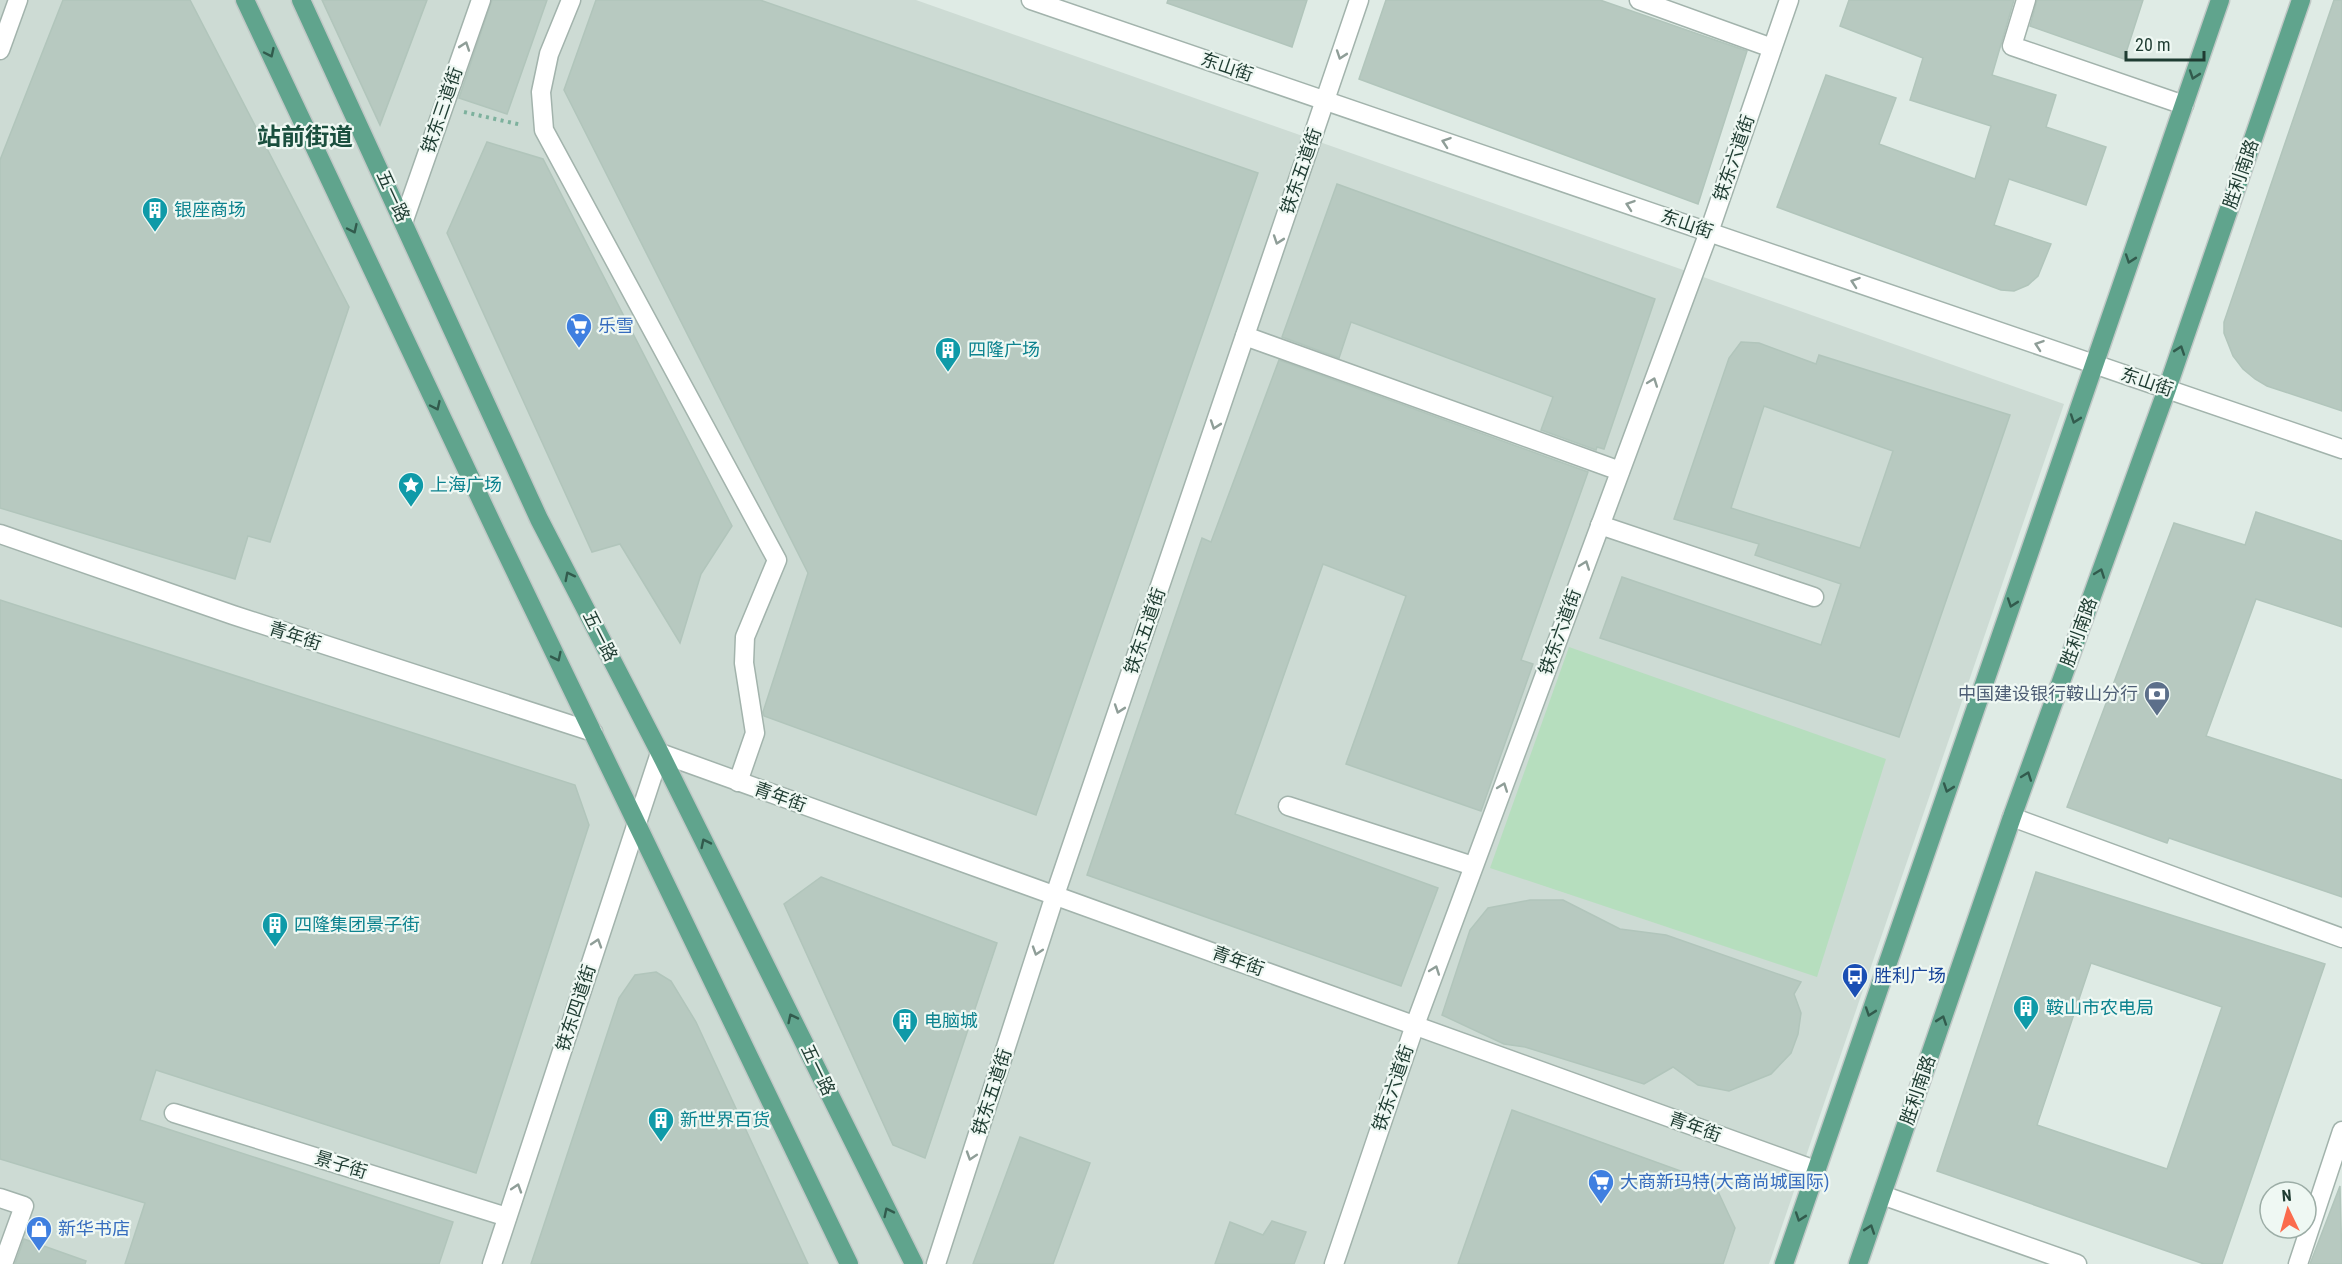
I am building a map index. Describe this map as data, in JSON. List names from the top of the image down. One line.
{"streets":{"main road":["胜利南路","五一路"],"street":["东山街","铁东三道街","铁东六道街","铁东五道街","青年街","铁东四道街","景子街"]},"crossings":[["东山街","铁东六道街"],["东山街","铁东五道街"],["东山街","胜利南路"],["铁东三道街","五一路"],["铁东六道街","青年街"],["铁东五道街","青年街"],["五一路","青年街"],["五一路","铁东四道街"],["青年街","铁东四道街"],["铁东四道街","景子街"]],"one_way":["东山街","铁东六道街","铁东五道街","铁东四道街"],"districts":["站前街道"],"places":{"building":["银座商场","四隆广场","四隆集团景子街","鞍山市农电局","电脑城","新世界百货"],"supermarket":["乐雪","大商新玛特(大商尚城国际)"],"place":["上海广场"],"bank":["中国建设银行鞍山分行"],"bus stop":["胜利广场"],"shop":["新华书店"]},"scale_bar":"20 m","north":"top"}
